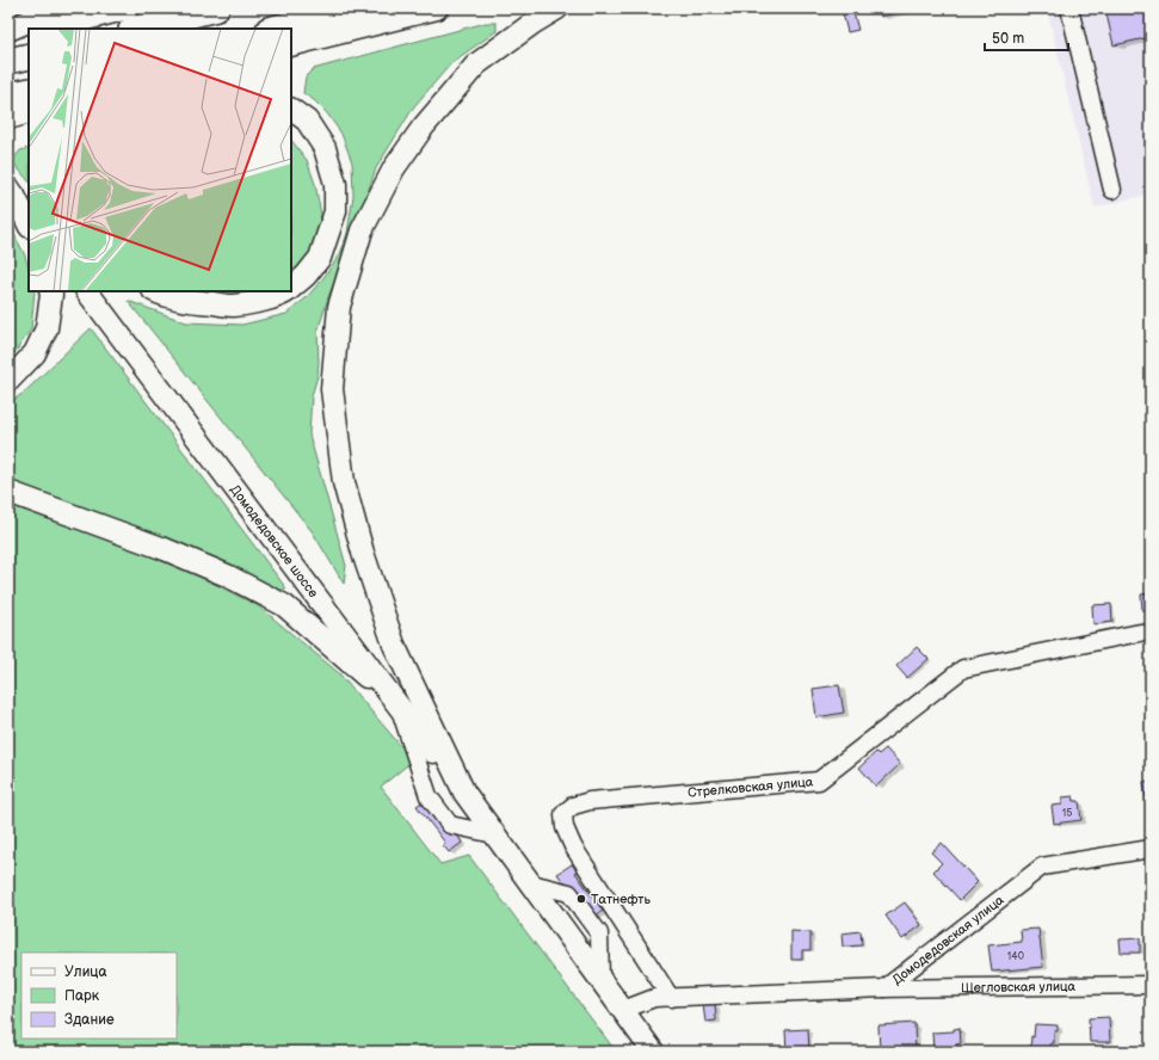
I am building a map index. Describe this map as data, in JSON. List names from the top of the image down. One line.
{"streets":{"main road":["Домодедовское шоссе"],"street":["Стрелковская улица","Домодедовская улица","Щегловская улица"]},"crossings":[["Стрелковская улица","Домодедовская улица"],["Домодедовская улица","Щегловская улица"]],"places":["Татнефть"],"house_numbers":["15","140"],"legend":["Улица","Парк","Здание"],"scale_bar":"50 m"}
